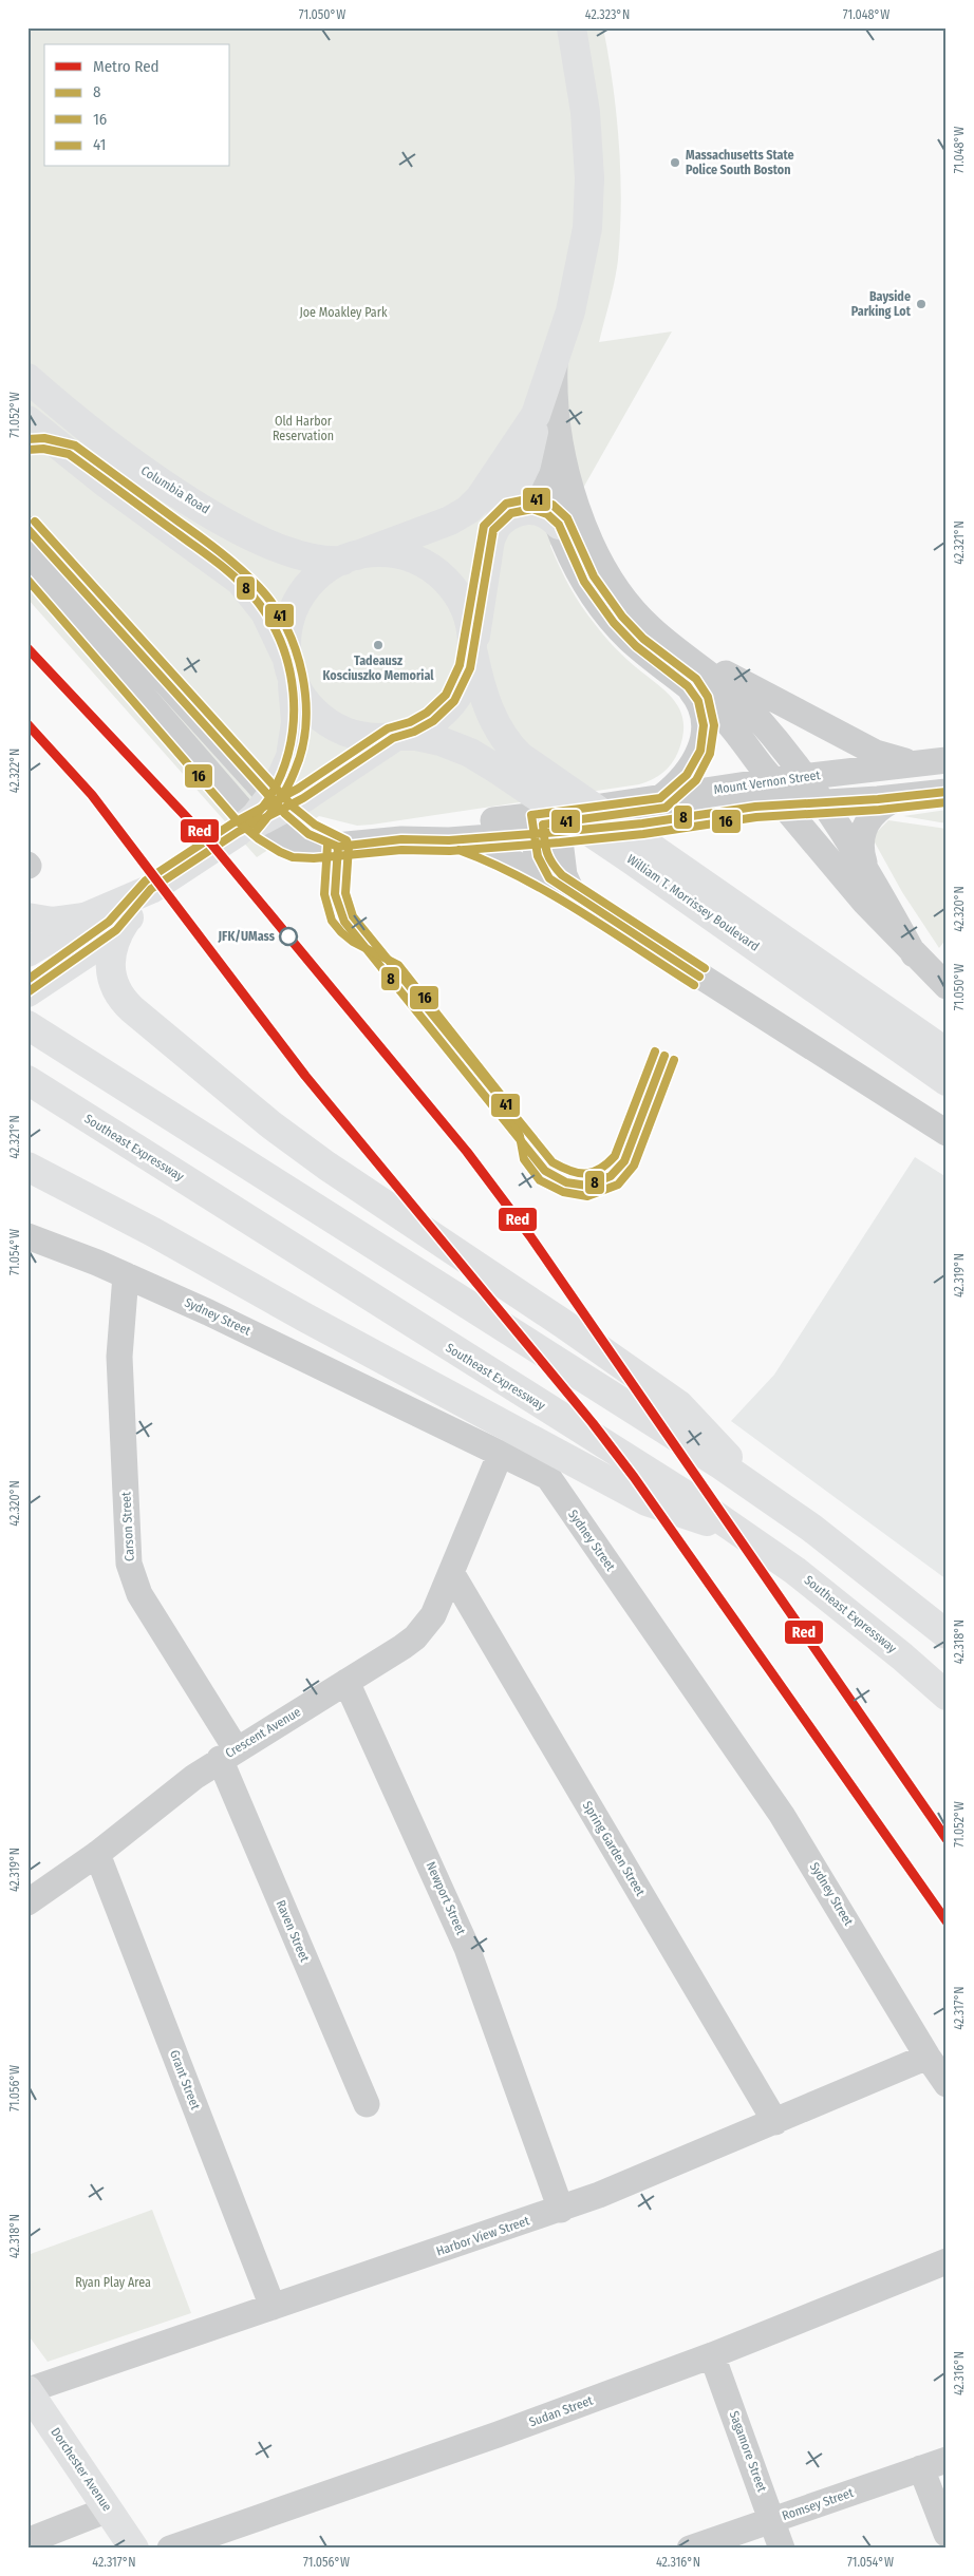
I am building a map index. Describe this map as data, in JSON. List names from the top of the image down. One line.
{"streets":{"main road":["Columbia Road","William T. Morrissey Boulevard","Southeast Expressway","Dorchester Avenue"],"street":["Mount Vernon Street","Sydney Street","Carson Street","Crescent Avenue","Spring Garden Street","Newport Street","Raven Street","Grant Street","Harbor View Street","Sudan Street","Sagamore Street","Romsey Street"]},"crossings":[["Columbia Road","William T. Morrissey Boulevard"],["Sydney Street","Carson Street"],["Sydney Street","Crescent Avenue"],["Sydney Street","Harbor View Street"],["Carson Street","Crescent Avenue"],["Carson Street","Raven Street"],["Crescent Avenue","Spring Garden Street"],["Crescent Avenue","Newport Street"],["Crescent Avenue","Raven Street"],["Crescent Avenue","Grant Street"],["Spring Garden Street","Harbor View Street"],["Newport Street","Harbor View Street"],["Grant Street","Harbor View Street"],["Harbor View Street","Dorchester Avenue"],["Sudan Street","Sagamore Street"],["Sagamore Street","Romsey Street"]],"parks":["Joe Moakley Park","Old Harbor Reservation","Ryan Play Area"],"places":["Massachusetts State Police South Boston","Bayside Parking Lot","Tadeausz Kosciuszko Memorial","JFK/UMass"],"lines":["transit line 41","transit line 8","transit line 16","metro line Red"],"legend":["Metro Red","8","16","41"],"coordinates":["71.050°W","42.323°N","71.048°W","71.052°W","42.321°N","42.322°N","42.320°N","71.054°W","42.319°N","42.318°N","42.317°N","71.056°W","42.316°N"]}
